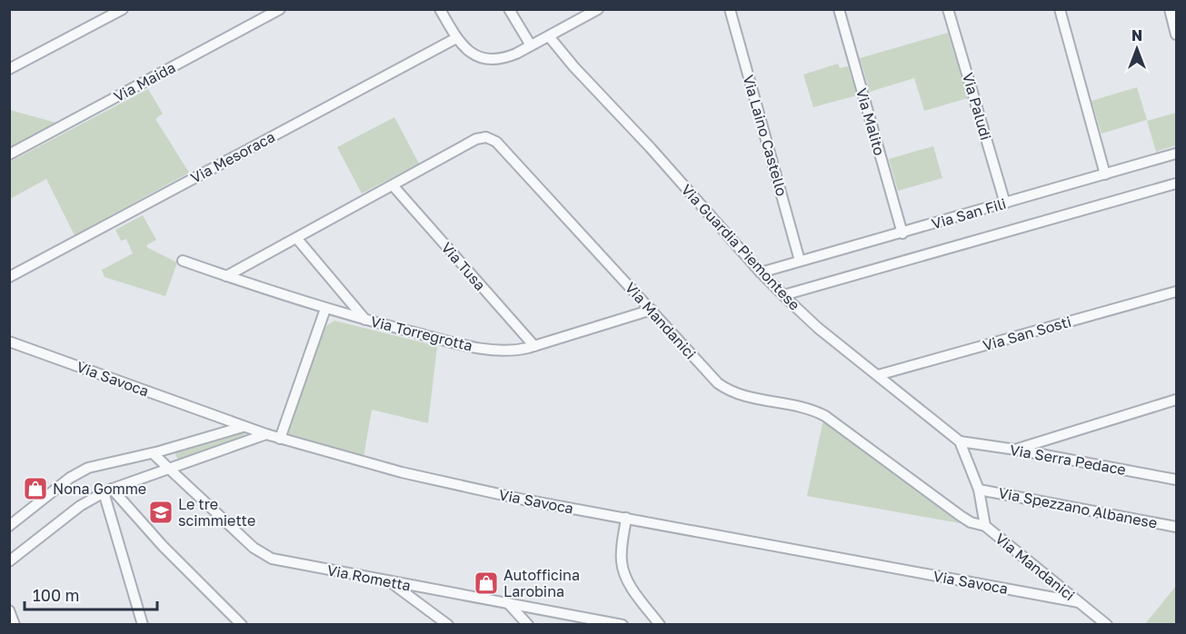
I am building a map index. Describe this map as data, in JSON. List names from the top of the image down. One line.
{"streets":{"street":["Via Maida","Via Paludi","Via Malito","Via Laino Castello","Via Mesoraca","Via San Fili","Via Guardia Piemontese","Via Tusa","Via Mandanici","Via Torregrotta","Via San Sosti","Via Savoca","Via Serra Pedace","Via Spezzano Albanese","Via Rometta"]},"crossings":[["Via Paludi","Via San Fili"],["Via Malito","Via San Fili"],["Via Laino Castello","Via San Fili"],["Via San Fili","Via Guardia Piemontese"],["Via Guardia Piemontese","Via Mandanici"],["Via Guardia Piemontese","Via San Sosti"],["Via Guardia Piemontese","Via Serra Pedace"],["Via Guardia Piemontese","Via Spezzano Albanese"],["Via Tusa","Via Mandanici"],["Via Tusa","Via Torregrotta"],["Via Mandanici","Via Torregrotta"],["Via Mandanici","Via Savoca"]],"places":{"shop":["Nona Gomme","Autofficina Larobina"],"school or university":["Le tre scimmiette"]},"scale_bar":"100 m","north":"top"}
